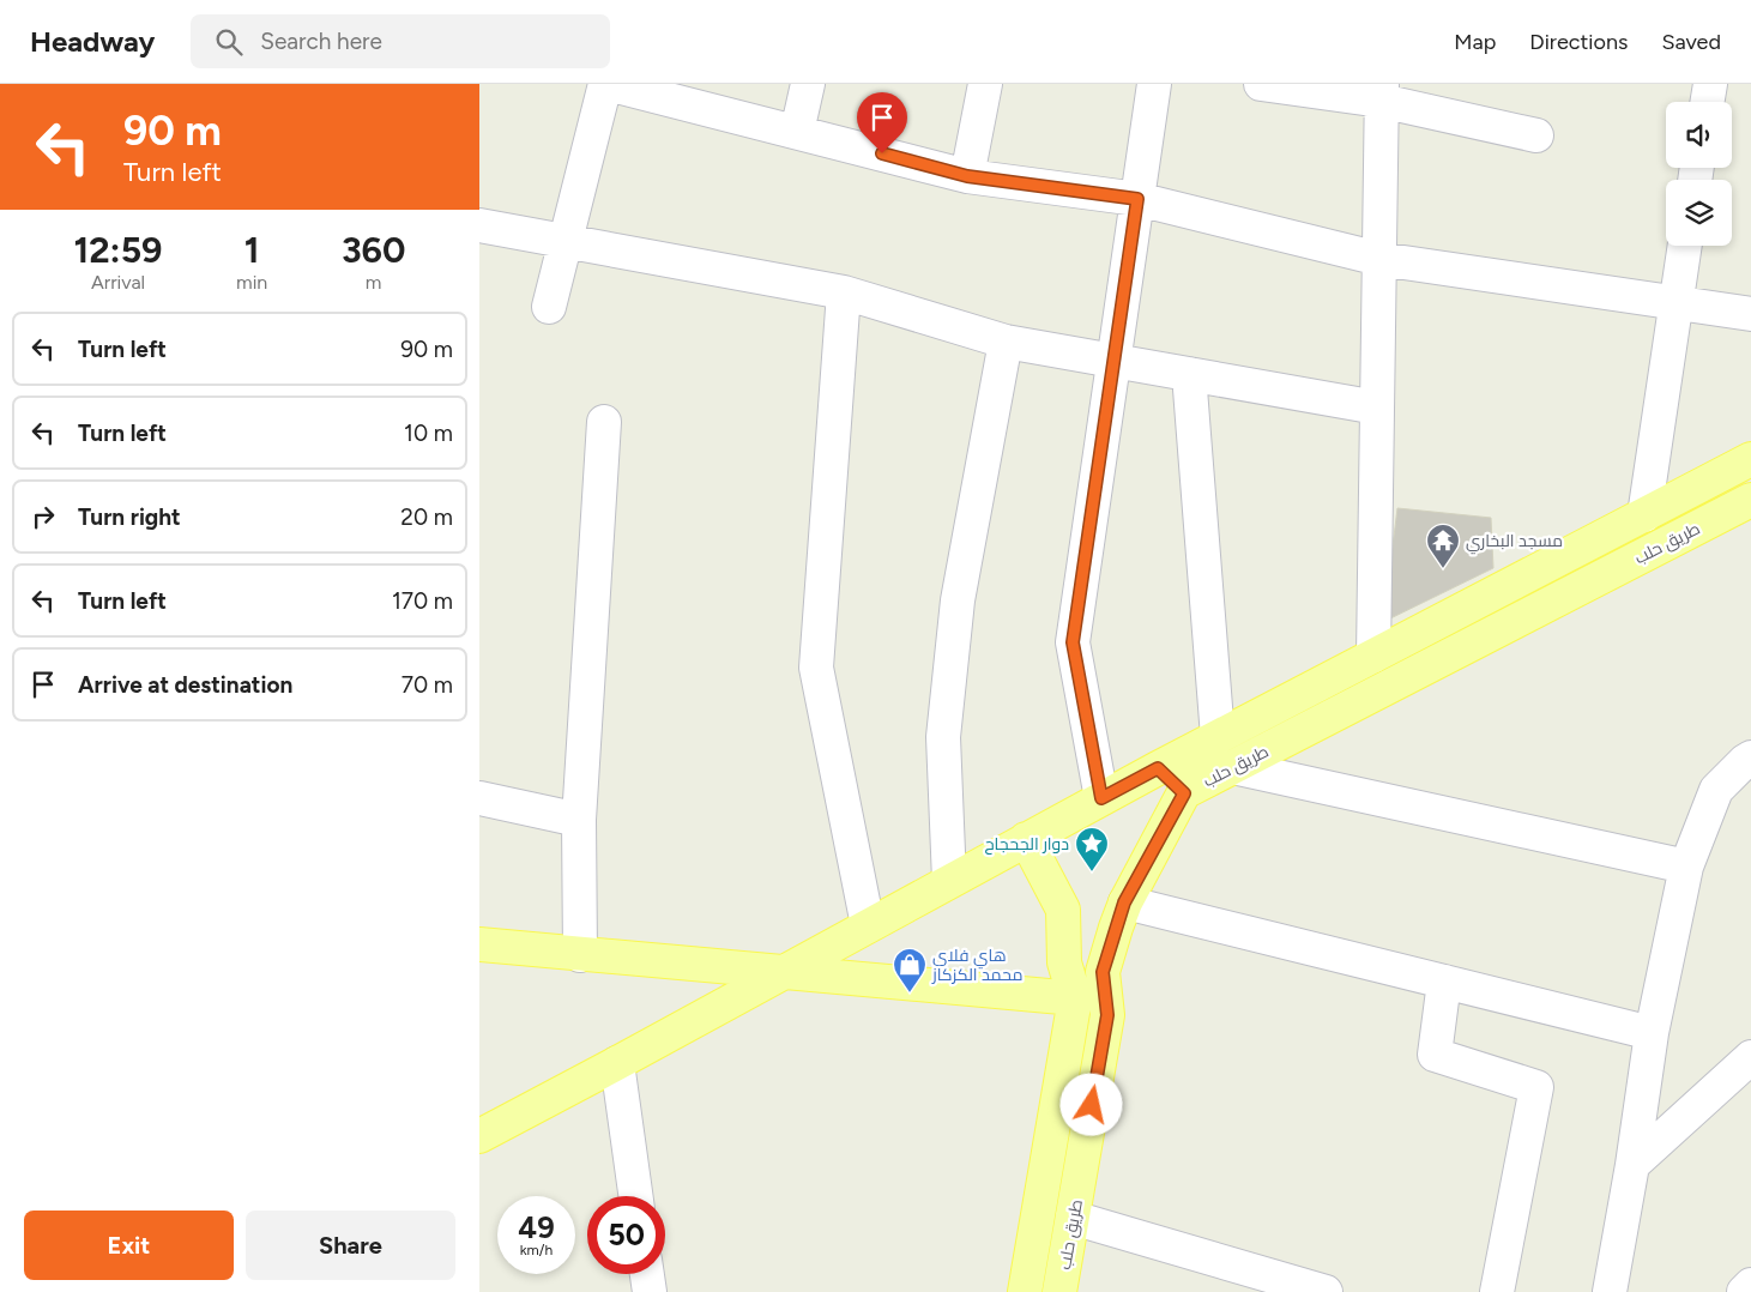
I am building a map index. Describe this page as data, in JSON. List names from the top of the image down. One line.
{"streets":{"main road":["طريق حلب"]},"places":{"temple":["مسجد البخاري"],"place":["دوار الجحجاح"],"shop":["هاي فلاي محمد الكزكاز"]},"page":{"header":"Headway","search":"Search here","nav":["Map","Directions","Saved"],"turn":["90 m","Turn left"],"eta":["12:59","Arrival","1","min","360","m"],"list":[{"name":"Turn left","value":"90 m"},{"name":"Turn left","value":"10 m"},{"name":"Turn right","value":"20 m"},{"name":"Turn left","value":"170 m"},{"name":"Arrive at destination","value":"70 m"}],"speed":"49 km/h","limit":"50","buttons":["Exit","Share"]}}
